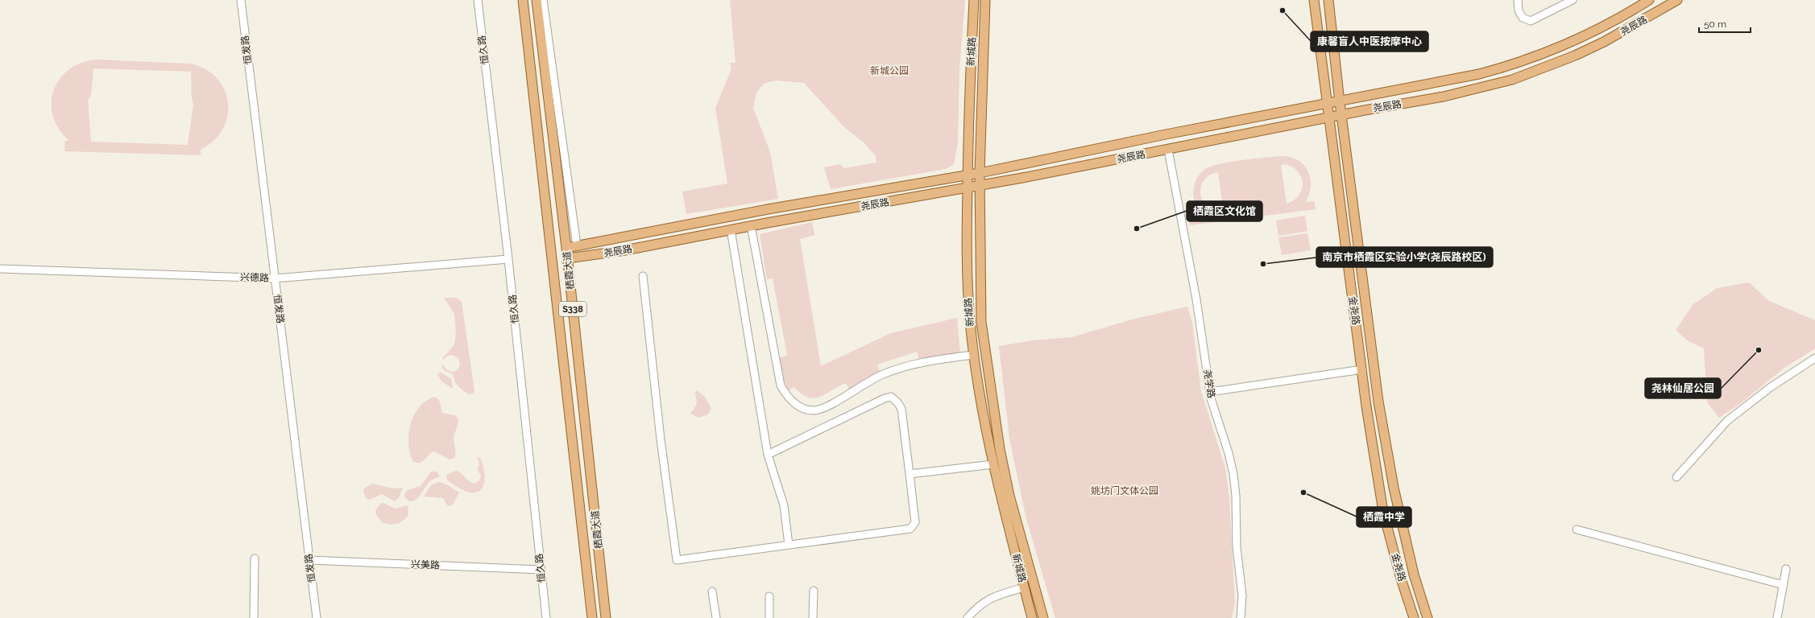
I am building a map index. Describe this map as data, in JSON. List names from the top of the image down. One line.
{"streets":{"main road":["尧辰路","新城路","栖霞大道","S338","金尧路"],"street":["恒发路","恒久路","兴德路","尧学路","兴美路"]},"crossings":[["尧辰路","新城路"],["尧辰路","栖霞大道"],["尧辰路","金尧路"],["尧辰路","尧学路"],["恒发路","兴德路"],["恒发路","兴美路"],["恒久路","兴德路"],["恒久路","兴美路"]],"parks":["新城公园","姚坊门文体公园"],"places":["康馨盲人中医按摩中心","栖霞区文化馆","南京市栖霞区实验小学(尧辰路校区)","尧林仙居公园","栖霞中学"],"scale_bar":"50 m"}
